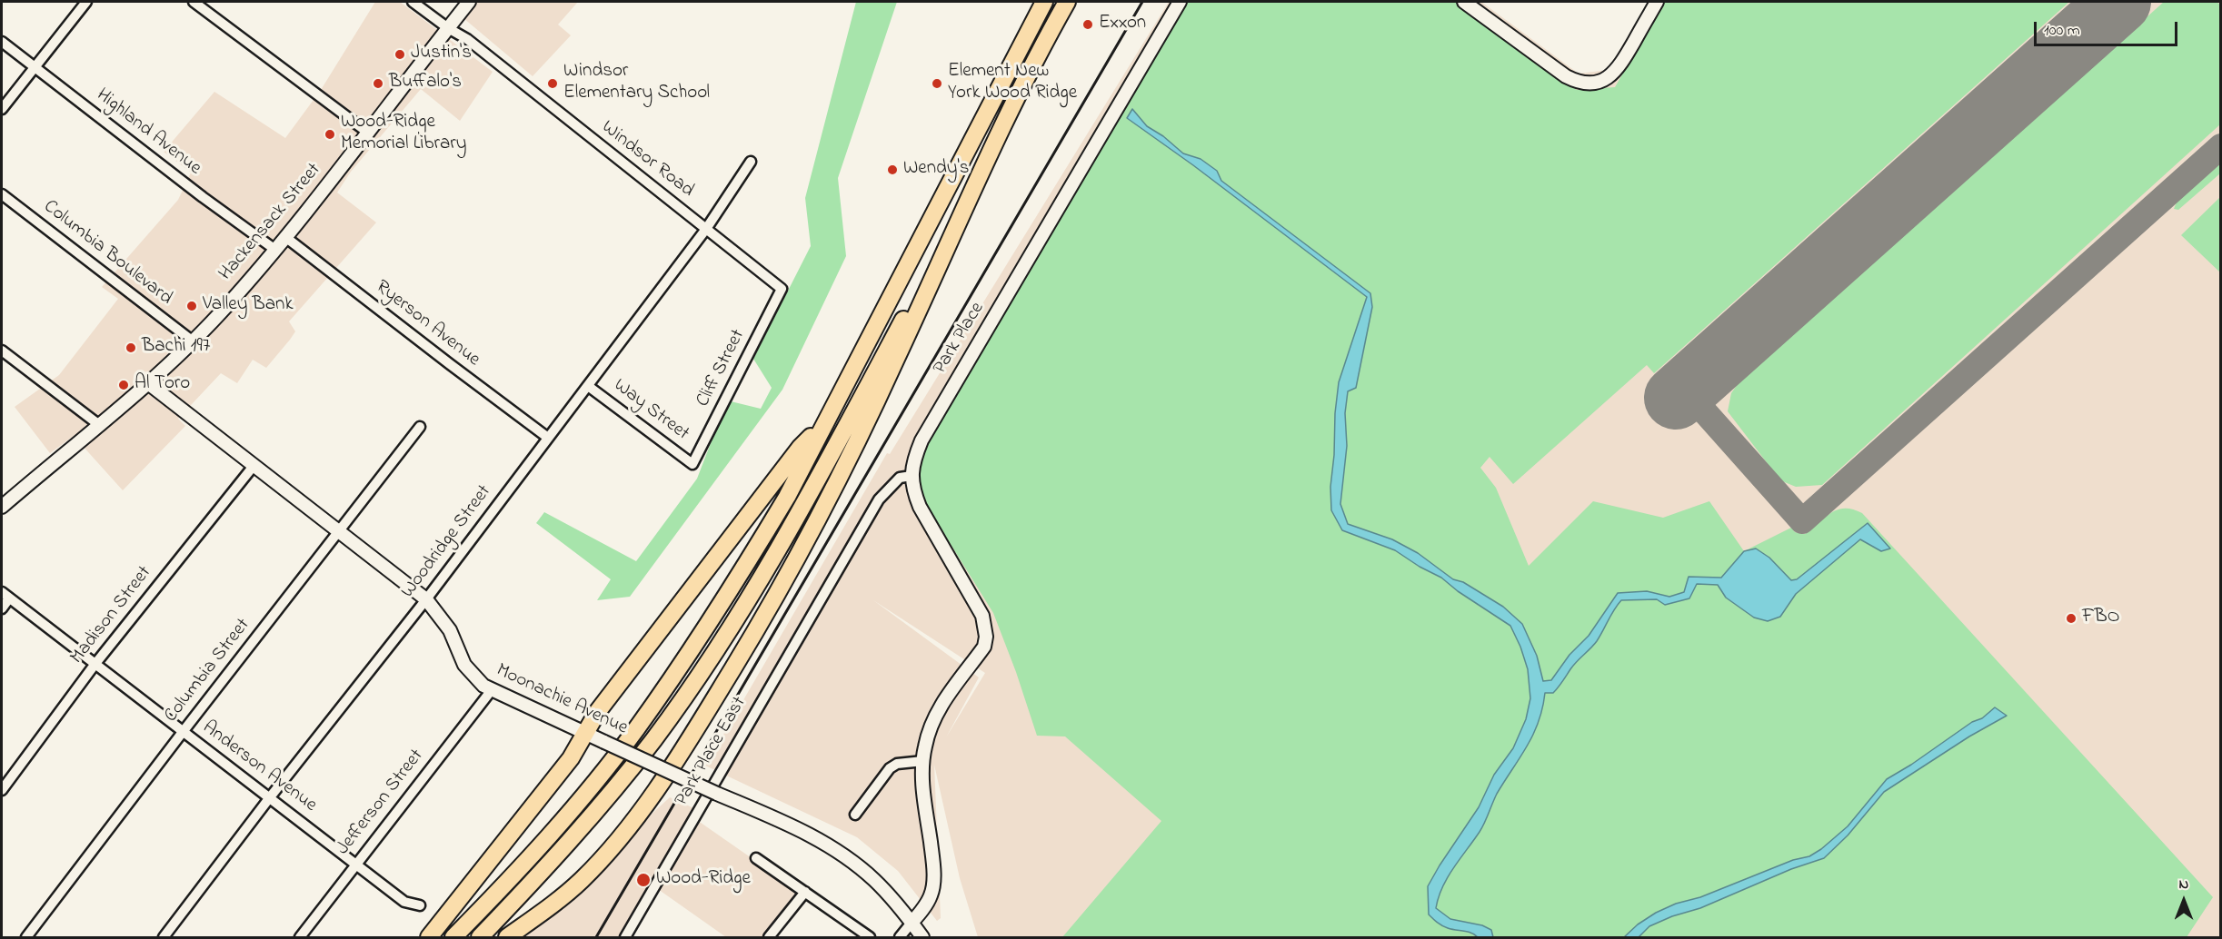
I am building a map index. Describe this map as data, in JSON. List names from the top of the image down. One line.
{"streets":{"main road":["Hackensack Street","Park Place","Moonachie Avenue"],"street":["Highland Avenue","Windsor Road","Columbia Boulevard","Ryerson Avenue","Cliff Street","Way Street","Woodridge Street","Madison Street","Columbia Street","Park Place East","Anderson Avenue","Jefferson Street"]},"crossings":[["Highland Avenue","Hackensack Street"],["Windsor Road","Hackensack Street"],["Windsor Road","Cliff Street"],["Windsor Road","Woodridge Street"],["Hackensack Street","Columbia Boulevard"],["Hackensack Street","Ryerson Avenue"],["Hackensack Street","Moonachie Avenue"],["Ryerson Avenue","Woodridge Street"],["Park Place","Park Place East"],["Cliff Street","Way Street"],["Way Street","Woodridge Street"],["Woodridge Street","Moonachie Avenue"],["Woodridge Street","Anderson Avenue"],["Madison Street","Moonachie Avenue"],["Madison Street","Anderson Avenue"],["Columbia Street","Moonachie Avenue"],["Columbia Street","Anderson Avenue"],["Moonachie Avenue","Jefferson Street"],["Anderson Avenue","Jefferson Street"]],"places":["Exxon","Justin's","Buffalo's","Windsor Elementary School","Element New York Wood Ridge","Wood-Ridge Memorial Library","Wendy's","Valley Bank","Bachi 197","Al Toro","FBO","Wood-Ridge"],"scale_bar":"100 m","north":"top"}
